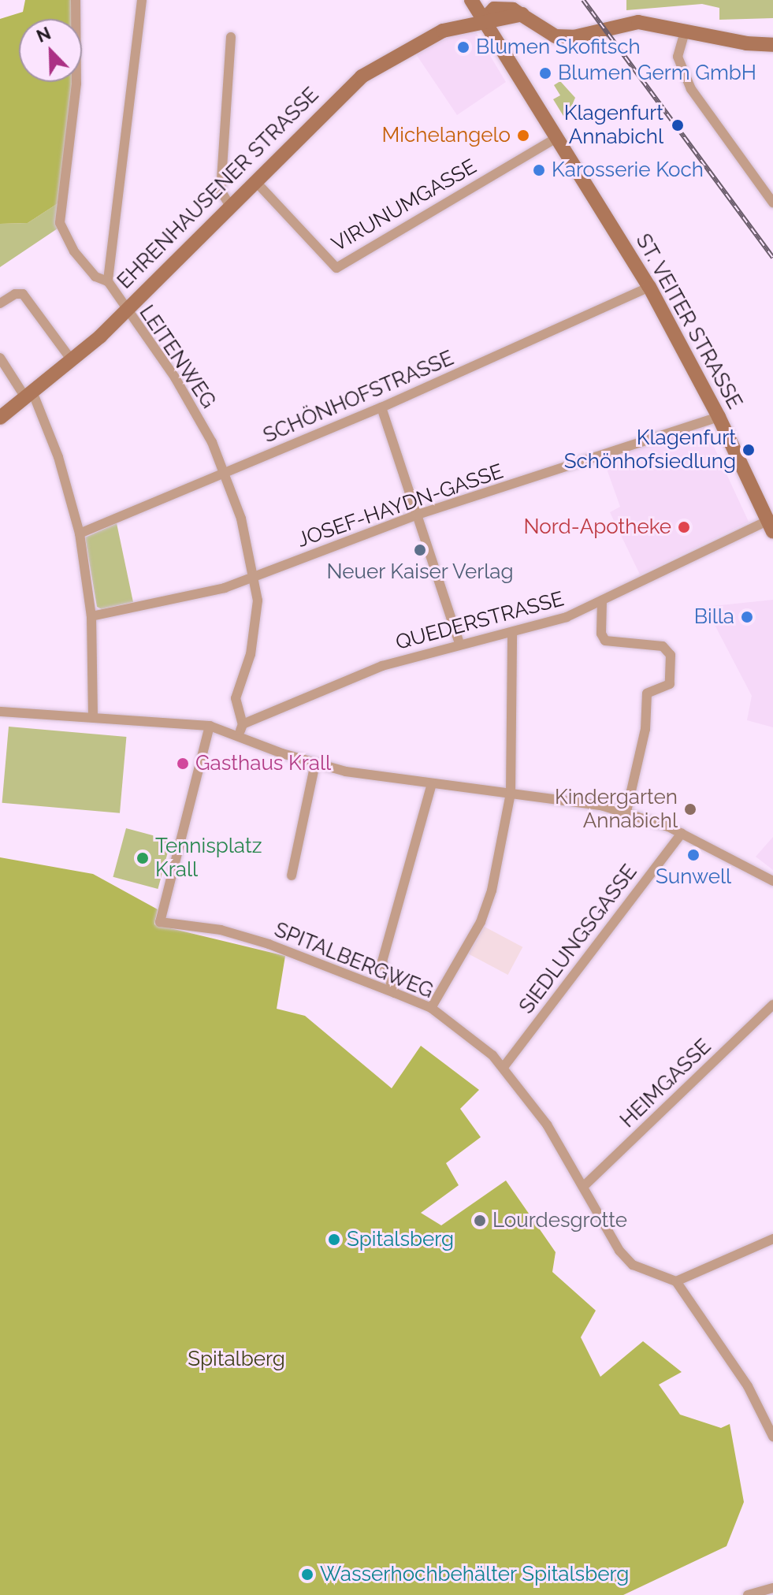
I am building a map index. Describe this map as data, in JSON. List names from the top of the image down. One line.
{"streets":{"street":["EHRENHAUSENER STRASSE","VIRUNUMGASSE","ST. VEITER STRASSE","LEITENWEG","SCHÖNHOFSTRASSE","JOSEF-HAYDN-GASSE","QUEDERSTRASSE","SIEDLUNGSGASSE","SPITALBERGWEG","HEIMGASSE"]},"crossings":[["EHRENHAUSENER STRASSE","VIRUNUMGASSE"],["EHRENHAUSENER STRASSE","ST. VEITER STRASSE"],["EHRENHAUSENER STRASSE","LEITENWEG"],["VIRUNUMGASSE","ST. VEITER STRASSE"],["ST. VEITER STRASSE","SCHÖNHOFSTRASSE"],["ST. VEITER STRASSE","JOSEF-HAYDN-GASSE"],["ST. VEITER STRASSE","QUEDERSTRASSE"],["LEITENWEG","SCHÖNHOFSTRASSE"],["LEITENWEG","JOSEF-HAYDN-GASSE"],["LEITENWEG","QUEDERSTRASSE"],["SIEDLUNGSGASSE","SPITALBERGWEG"],["SPITALBERGWEG","HEIMGASSE"]],"parks":["Spitalberg"],"places":["Blumen Skofitsch","Blumen Germ GmbH","Klagenfurt Annabichl","Michelangelo","Karosserie Koch","Klagenfurt Schönhofsiedlung","Nord-Apotheke","Neuer Kaiser Verlag","Billa","Gasthaus Krall","Kindergarten Annabichl","Sunwell","Tennisplatz Krall","Lourdesgrotte","Spitalsberg","Wasserhochbehälter Spitalsberg"],"north":"top left"}
